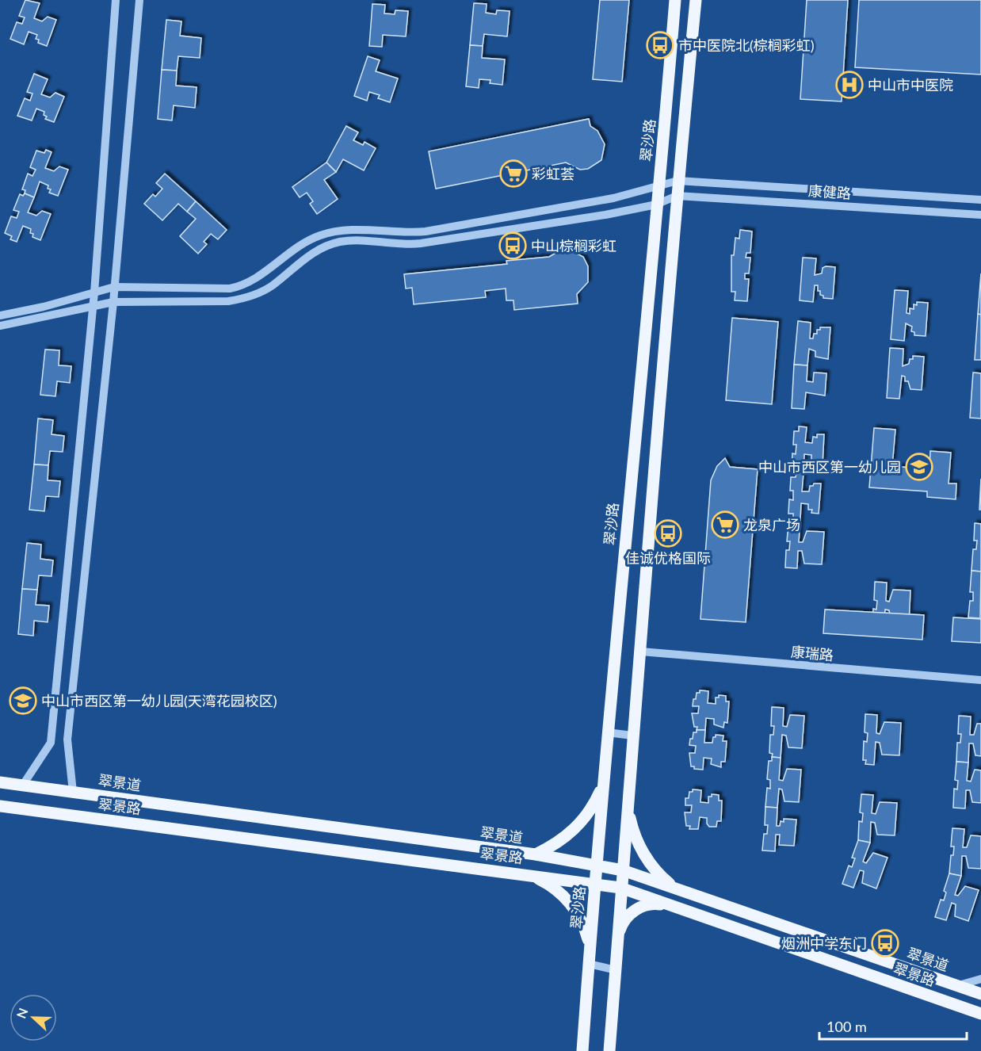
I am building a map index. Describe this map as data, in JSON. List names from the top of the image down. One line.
{"streets":{"main road":["翠沙路","翠景道","翠景路"],"street":["康健路","康瑞路"]},"crossings":[["翠沙路","康健路"],["翠沙路","翠景道"],["翠沙路","翠景路"]],"places":{"bus stop":["市中医院北(棕榈彩虹)","中山棕榈彩虹","佳诚优格国际","烟洲中学东门"],"hospital":["中山市中医院"],"supermarket":["彩虹荟","龙泉广场"],"school or university":["中山市西区第一幼儿园","中山市西区第一幼儿园(天湾花园校区)"]},"scale_bar":"100 m","north":"left"}
